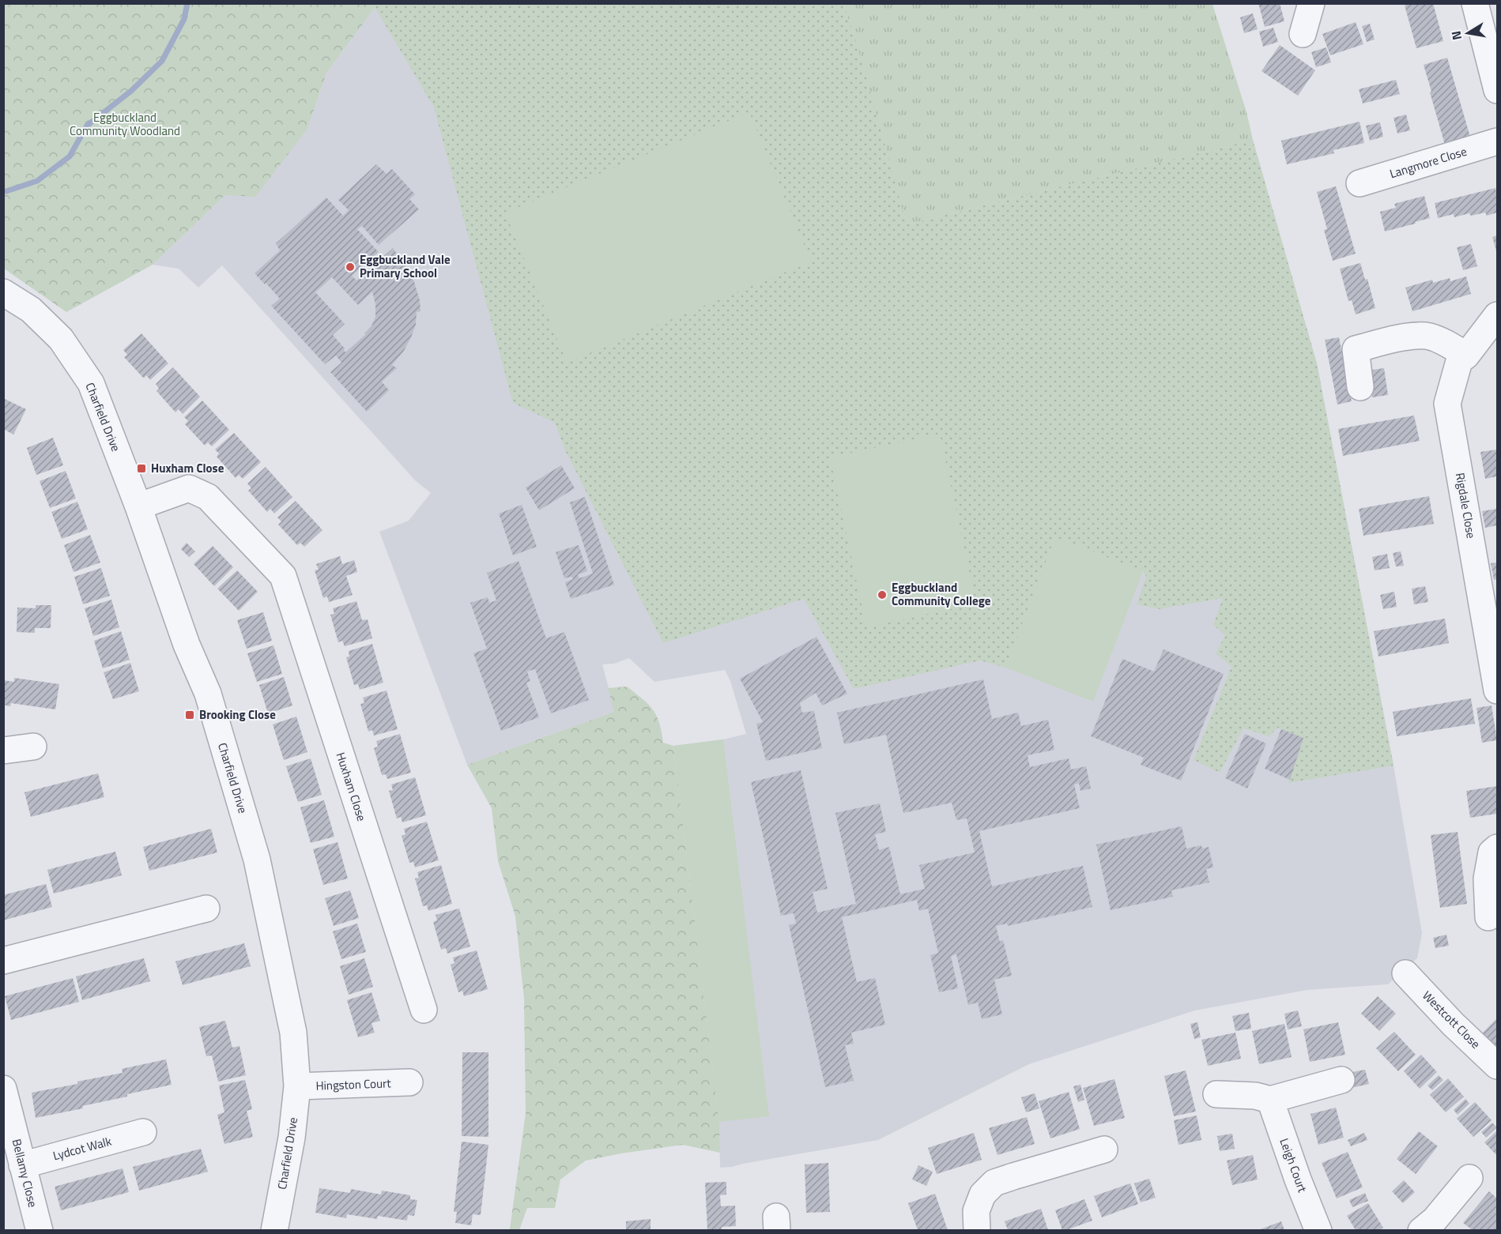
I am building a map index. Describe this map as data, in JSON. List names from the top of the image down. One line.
{"streets":{"street":["Langmore Close","Charfield Drive","Rigdale Close","Huxham Close","Westcott Close","Hingston Court","Lydcot Walk","Leigh Court","Bellamy Close"]},"crossings":[["Charfield Drive","Huxham Close"],["Charfield Drive","Hingston Court"],["Lydcot Walk","Bellamy Close"]],"parks":["Eggbuckland Community Woodland"],"places":{"other":["Eggbuckland Vale Primary School","Eggbuckland Community College"],"transit":["Huxham Close","Brooking Close"]},"north":"left"}
